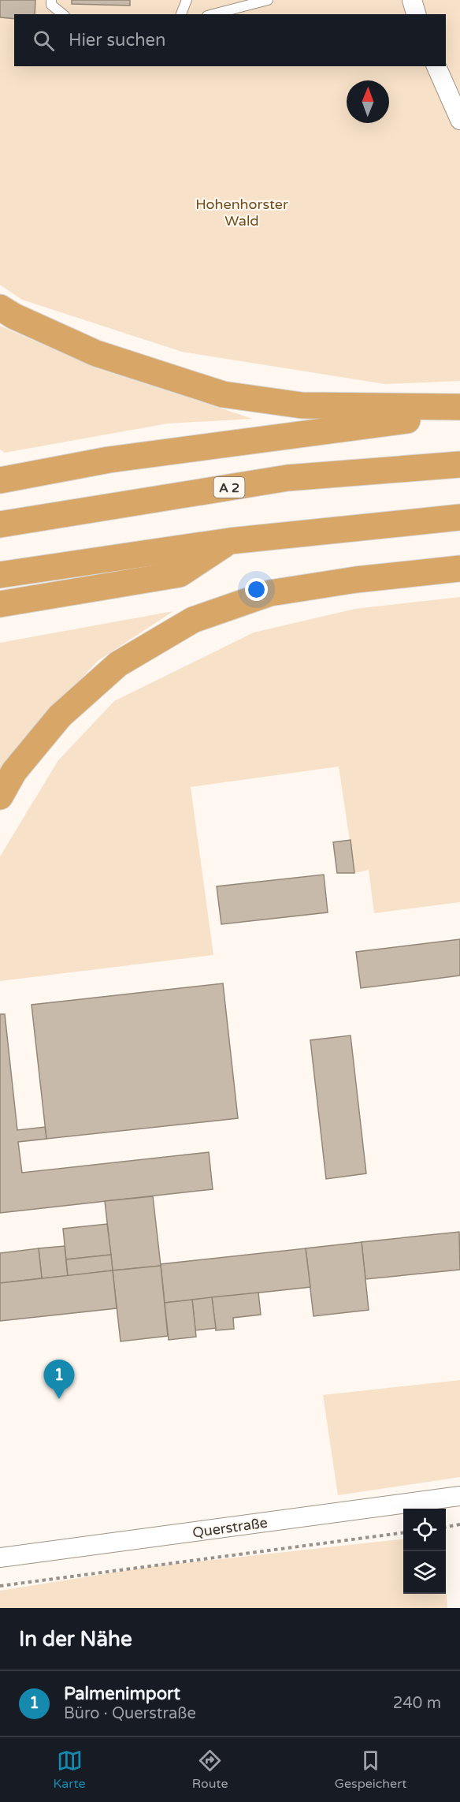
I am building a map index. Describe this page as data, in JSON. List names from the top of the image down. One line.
{"streets":{"highway":["A 2"],"street":["Querstraße"]},"parks":["Hohenhorster Wald"],"north":"top","page":{"search":"Hier suchen","pins":"1","heading":"In der Nähe","list":[{"mark":"1","name":"Palmenimport","note":"Büro · Querstraße","value":"240 m"}],"nav":["Karte","Route","Gespeichert"]}}
